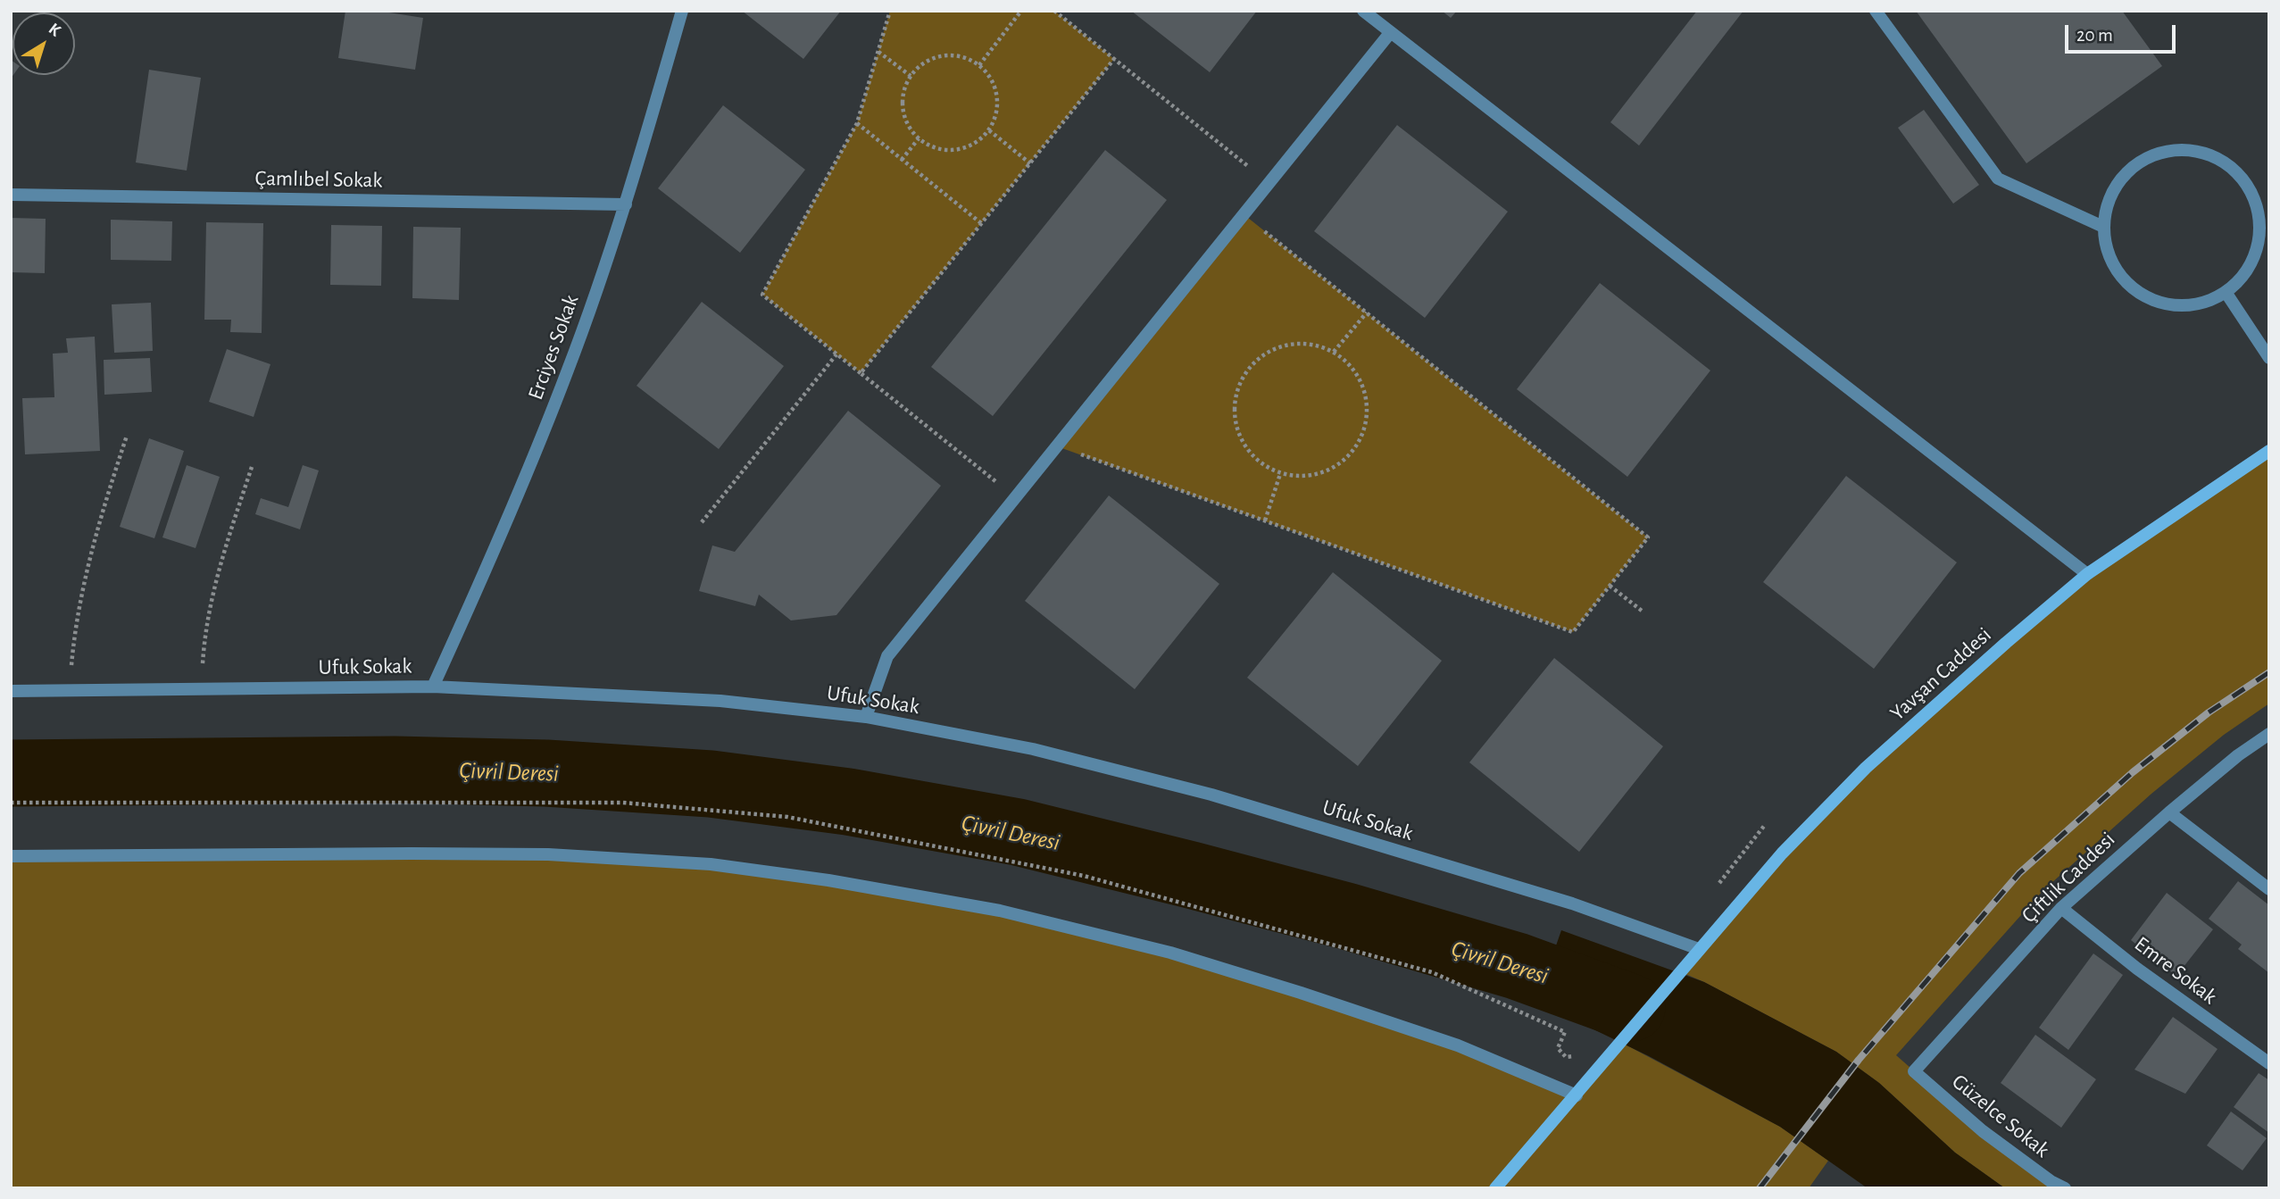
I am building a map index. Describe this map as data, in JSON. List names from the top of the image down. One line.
{"streets":{"street":["Çamlıbel Sokak","Erciyes Sokak","Ufuk Sokak","Yavşan Caddesi","Çiftlik Caddesi","Emre Sokak","Güzelce Sokak"]},"crossings":[["Çamlıbel Sokak","Erciyes Sokak"],["Erciyes Sokak","Ufuk Sokak"],["Ufuk Sokak","Yavşan Caddesi"],["Çiftlik Caddesi","Emre Sokak"],["Çiftlik Caddesi","Güzelce Sokak"]],"water":["Çivril Deresi"],"scale_bar":"20 m","north":"top right"}
